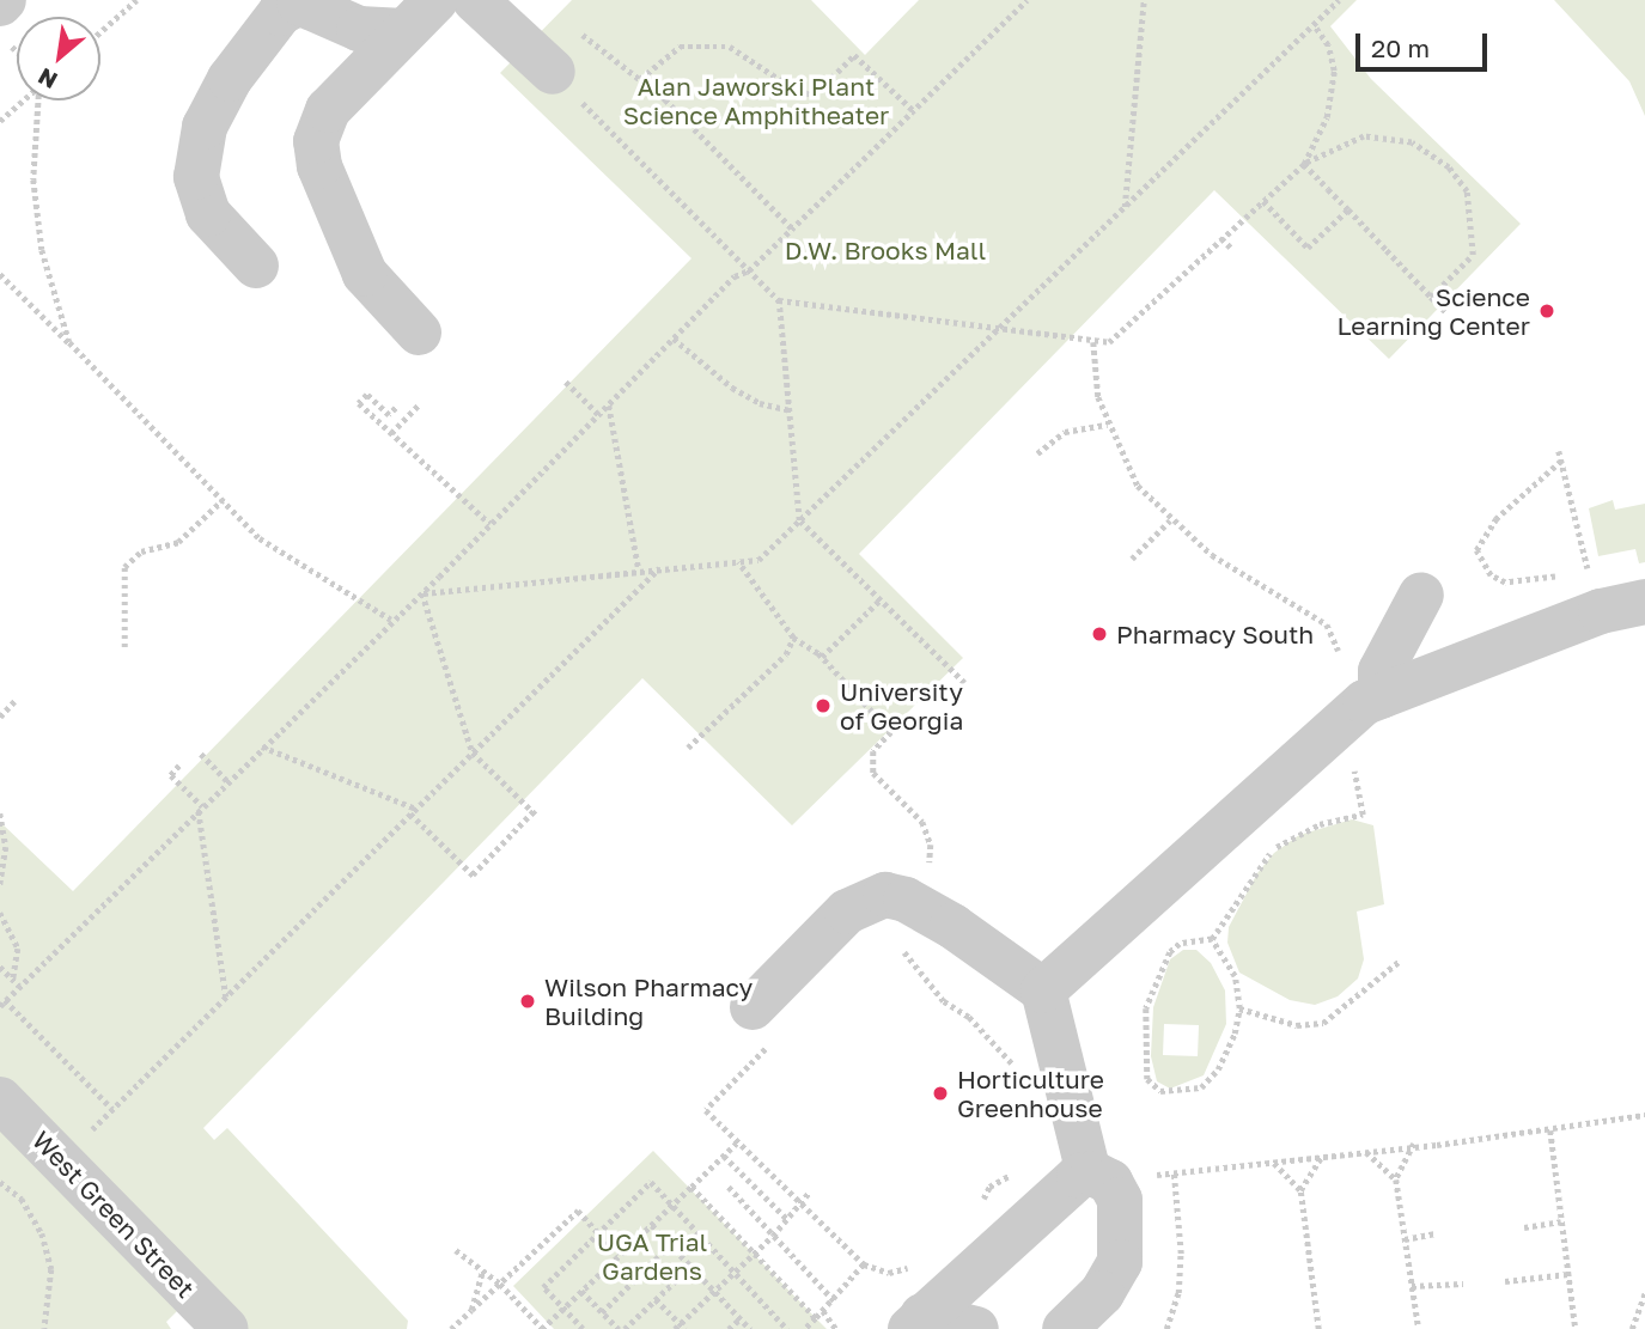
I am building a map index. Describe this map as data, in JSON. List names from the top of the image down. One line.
{"streets":{"street":["West Green Street"]},"parks":["Alan Jaworski Plant Science Amphitheater","D.W. Brooks Mall","UGA Trial Gardens"],"places":["Science Learning Center","Pharmacy South","University of Georgia","Wilson Pharmacy Building","Horticulture Greenhouse"],"scale_bar":"20 m","north":"bottom left"}
